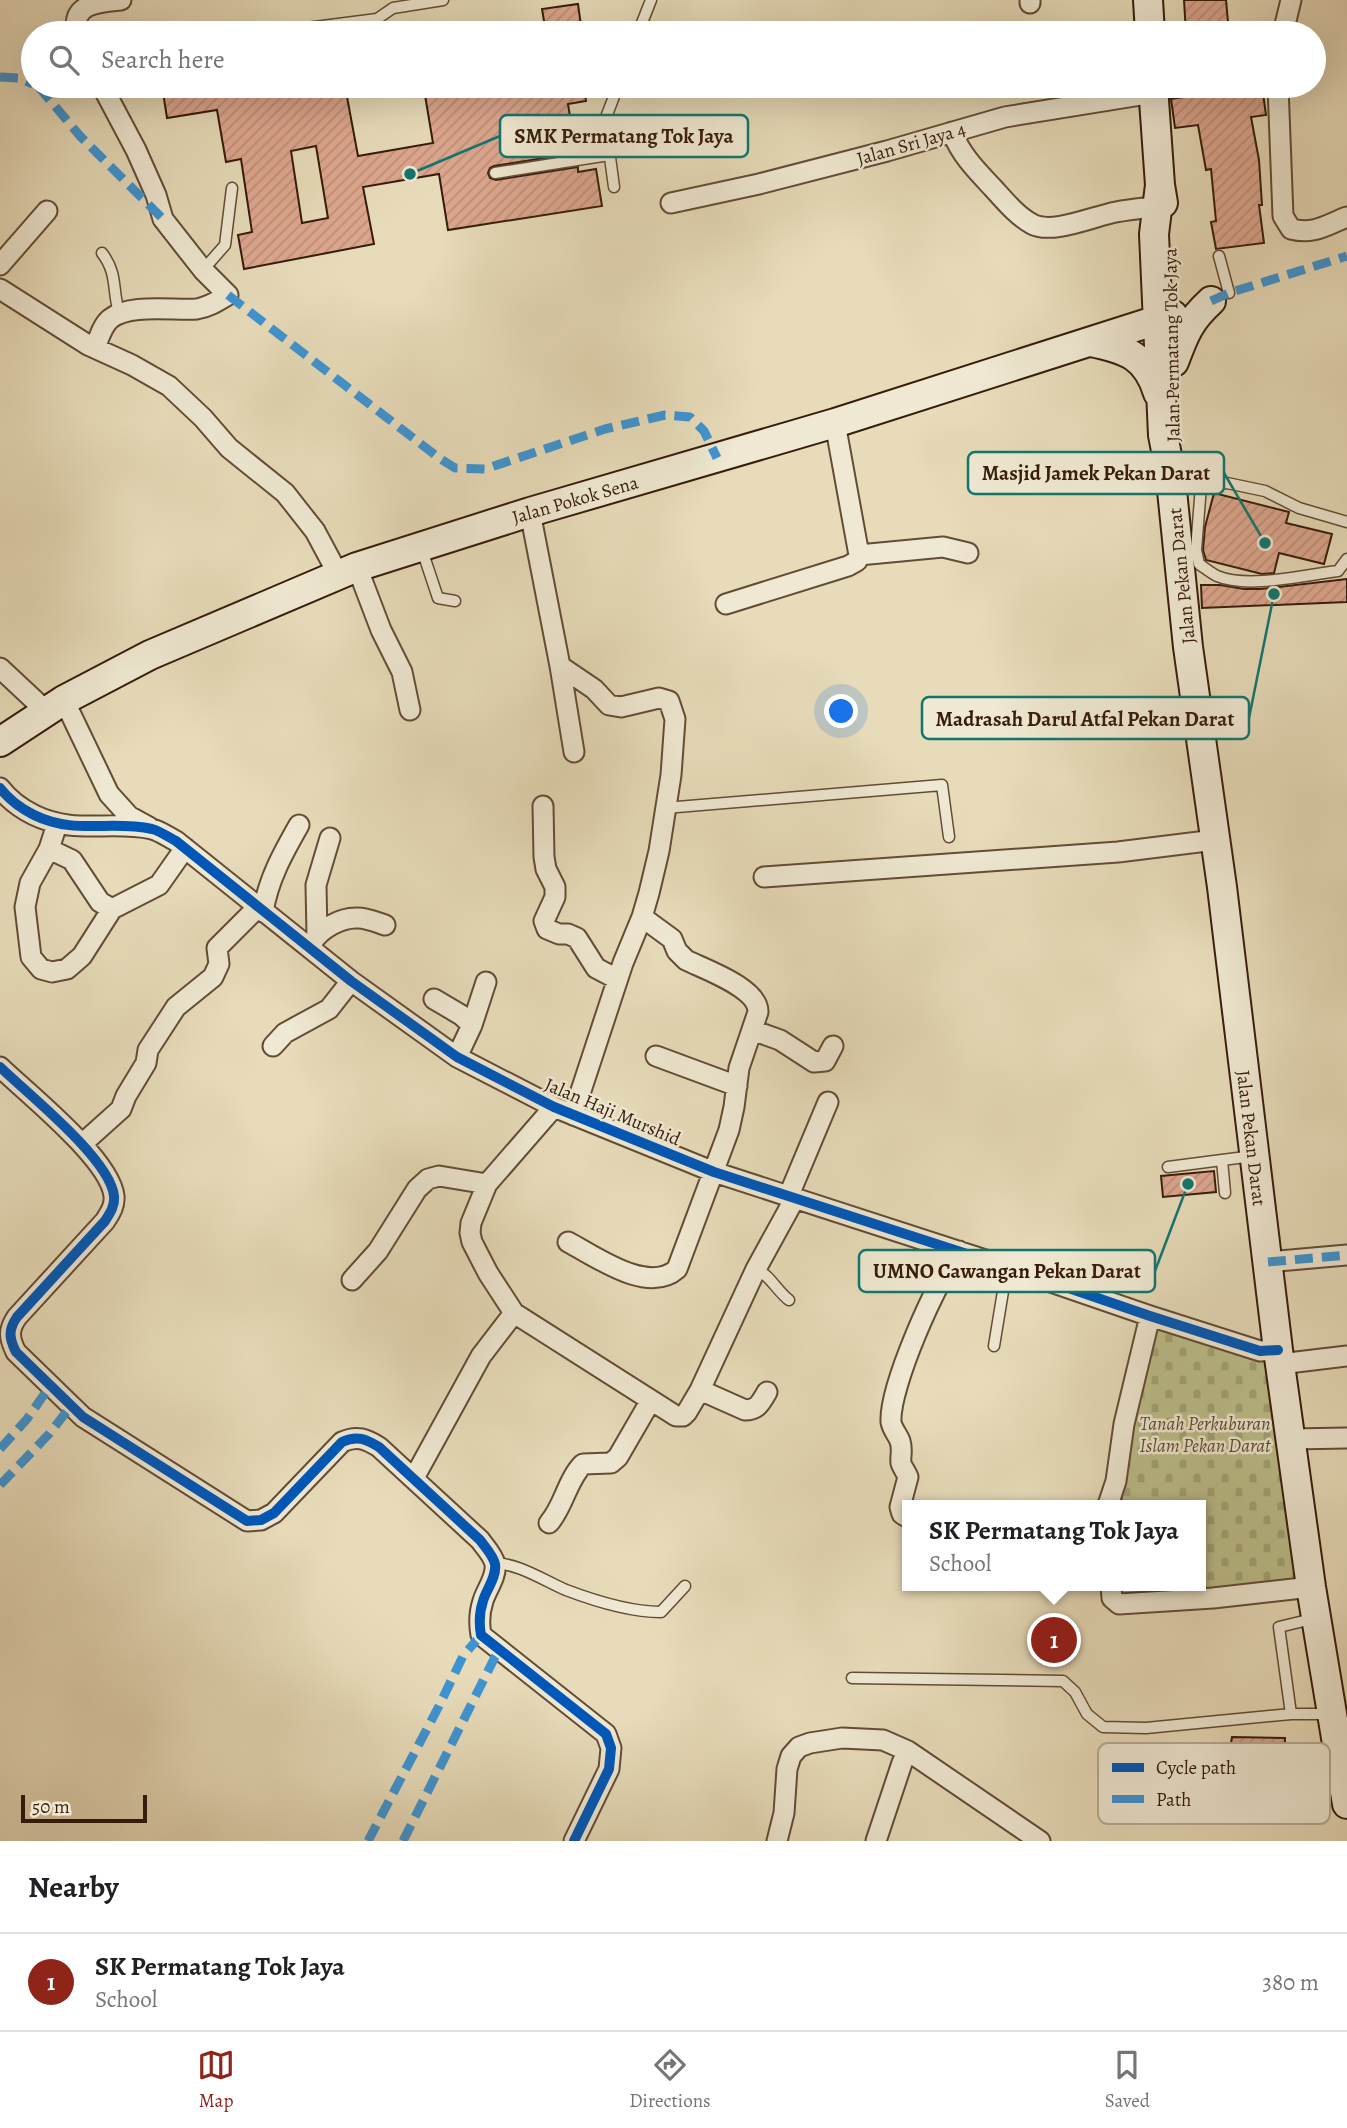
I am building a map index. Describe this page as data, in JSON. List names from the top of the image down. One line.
{"streets":{"main road":["Jalan Permatang Tok Jaya","Jalan Pokok Sena","Jalan Pekan Darat"],"street":["Jalan Sri Jaya 4","Jalan Haji Murshid"]},"crossings":[["Jalan Permatang Tok Jaya","Jalan Pokok Sena"],["Jalan Permatang Tok Jaya","Jalan Pekan Darat"],["Jalan Pekan Darat","Jalan Haji Murshid"]],"parks":["Tanah Perkuburan Islam Pekan Darat"],"places":["SMK Permatang Tok Jaya","Masjid Jamek Pekan Darat","Madrasah Darul Atfal Pekan Darat","UMNO Cawangan Pekan Darat"],"legend":["Cycle path","Path"],"scale_bar":"50 m","page":{"search":"Search here","popup":["SK Permatang Tok Jaya","School"],"pins":"1","scale":"50 m","heading":"Nearby","list":[{"mark":"1","name":"SK Permatang Tok Jaya","note":"School","value":"380 m"}],"nav":["Map","Directions","Saved"]}}
